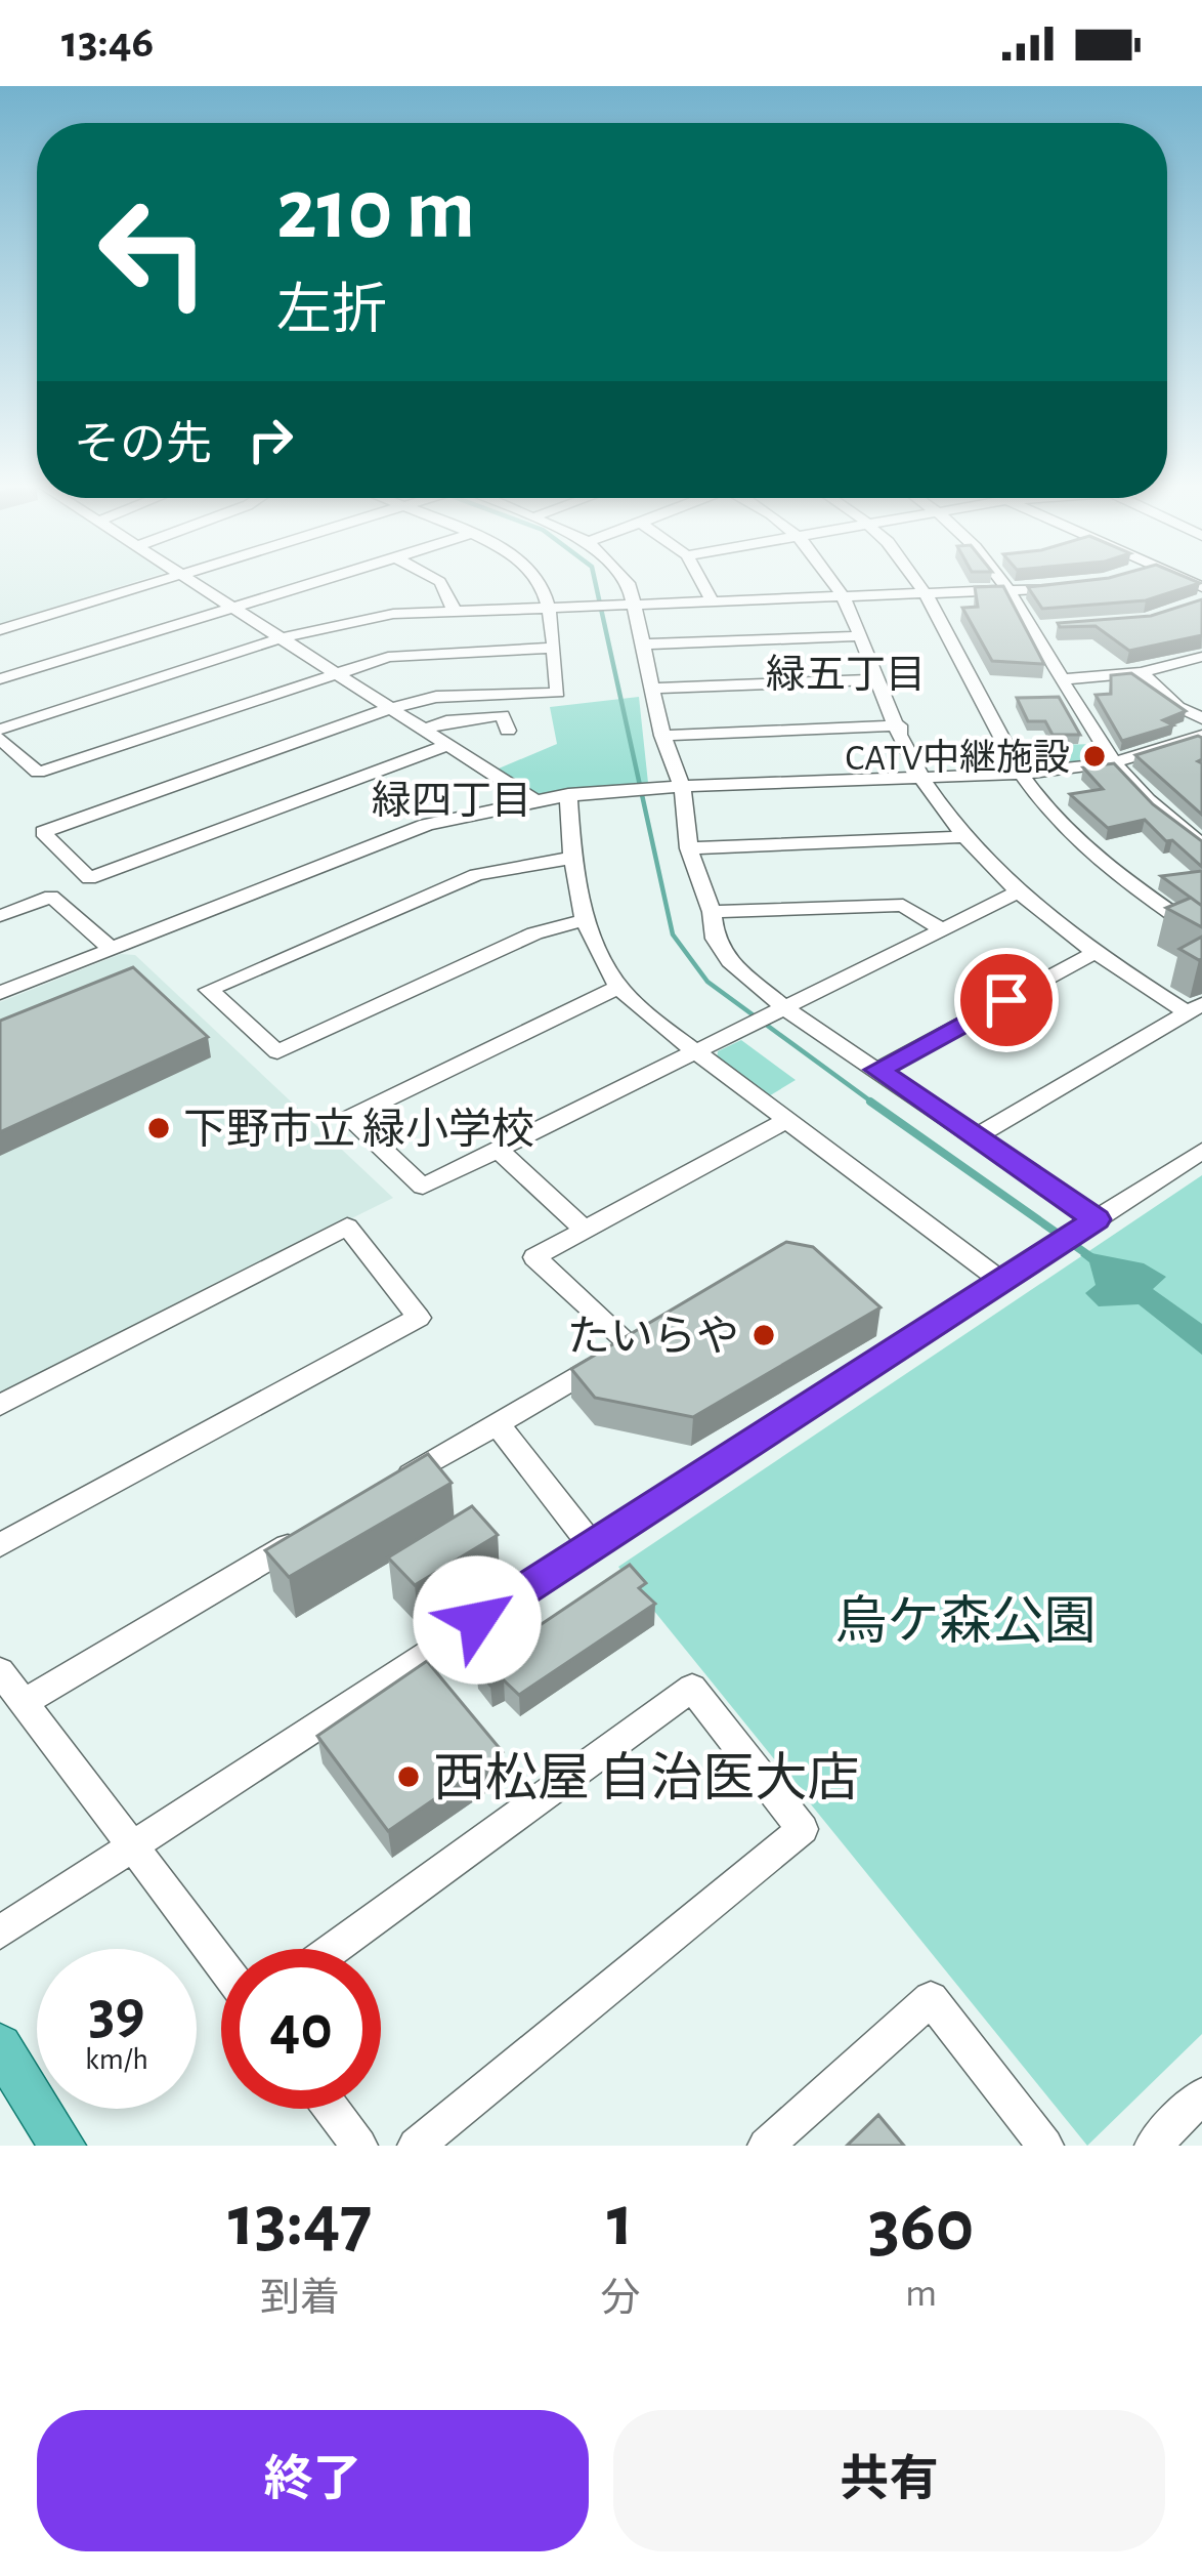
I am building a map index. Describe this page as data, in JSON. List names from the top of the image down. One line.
{"districts":["緑五丁目","緑四丁目"],"parks":["烏ケ森公園"],"places":["CATV中継施設","下野市立 緑小学校","たいらや","西松屋 自治医大店"],"page":{"status":"13:46","turn":["210 m","左折"],"then":"その先","speed":"39 km/h","limit":"40","eta":["13:47","到着","1","分","360","m"],"buttons":["終了","共有"]}}
